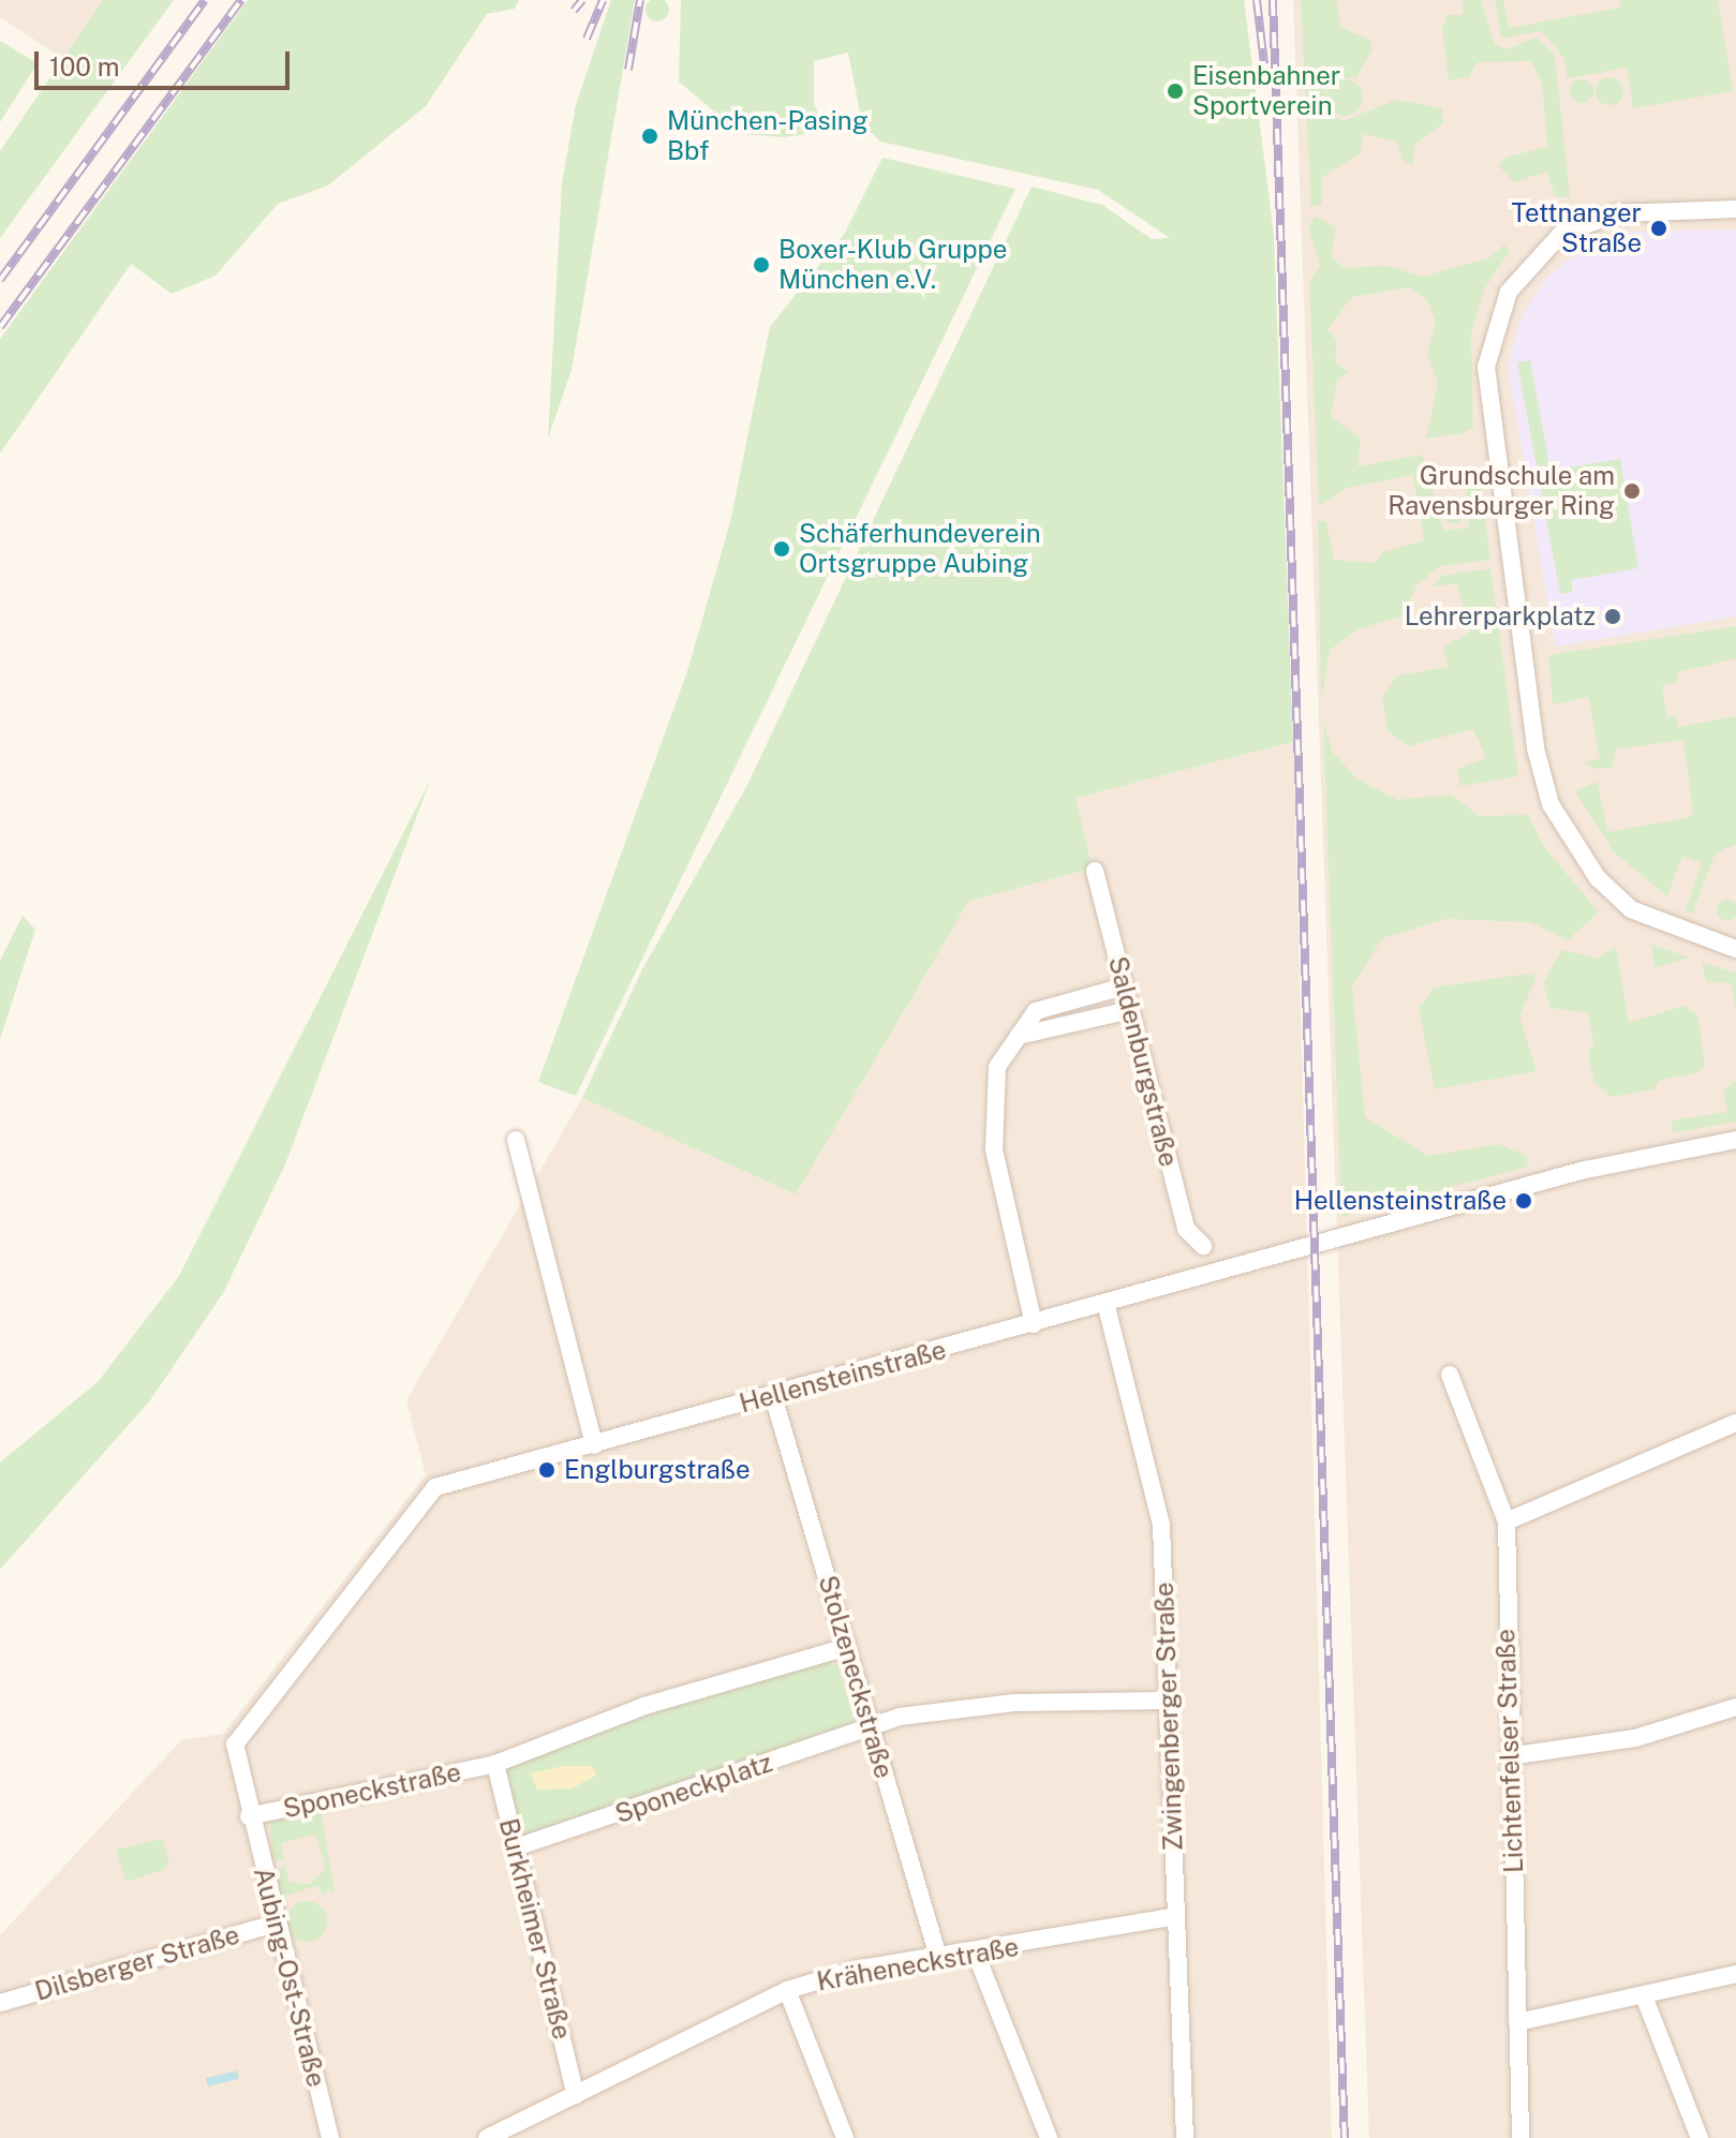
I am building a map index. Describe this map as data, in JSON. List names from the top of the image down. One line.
{"streets":{"street":["Saldenburgstraße","Hellensteinstraße","Stolzeneckstraße","Zwingenberger Straße","Lichtenfelser Straße","Sponeckplatz","Sponeckstraße","Burkheimer Straße","Dilsberger Straße","Kräheneckstraße","Aubing-Ost-Straße"]},"crossings":[["Hellensteinstraße","Stolzeneckstraße"],["Hellensteinstraße","Zwingenberger Straße"],["Hellensteinstraße","Sponeckstraße"],["Hellensteinstraße","Aubing-Ost-Straße"],["Stolzeneckstraße","Sponeckplatz"],["Stolzeneckstraße","Kräheneckstraße"],["Zwingenberger Straße","Sponeckplatz"],["Zwingenberger Straße","Kräheneckstraße"],["Sponeckplatz","Burkheimer Straße"],["Sponeckstraße","Burkheimer Straße"],["Sponeckstraße","Aubing-Ost-Straße"],["Burkheimer Straße","Kräheneckstraße"],["Dilsberger Straße","Aubing-Ost-Straße"]],"places":["Eisenbahner Sportverein","München-Pasing Bbf","Tettnanger Straße","Boxer-Klub Gruppe München e.V.","Grundschule am Ravensburger Ring","Schäferhundeverein Ortsgruppe Aubing","Lehrerparkplatz","Hellensteinstraße","Englburgstraße"],"scale_bar":"100 m"}
